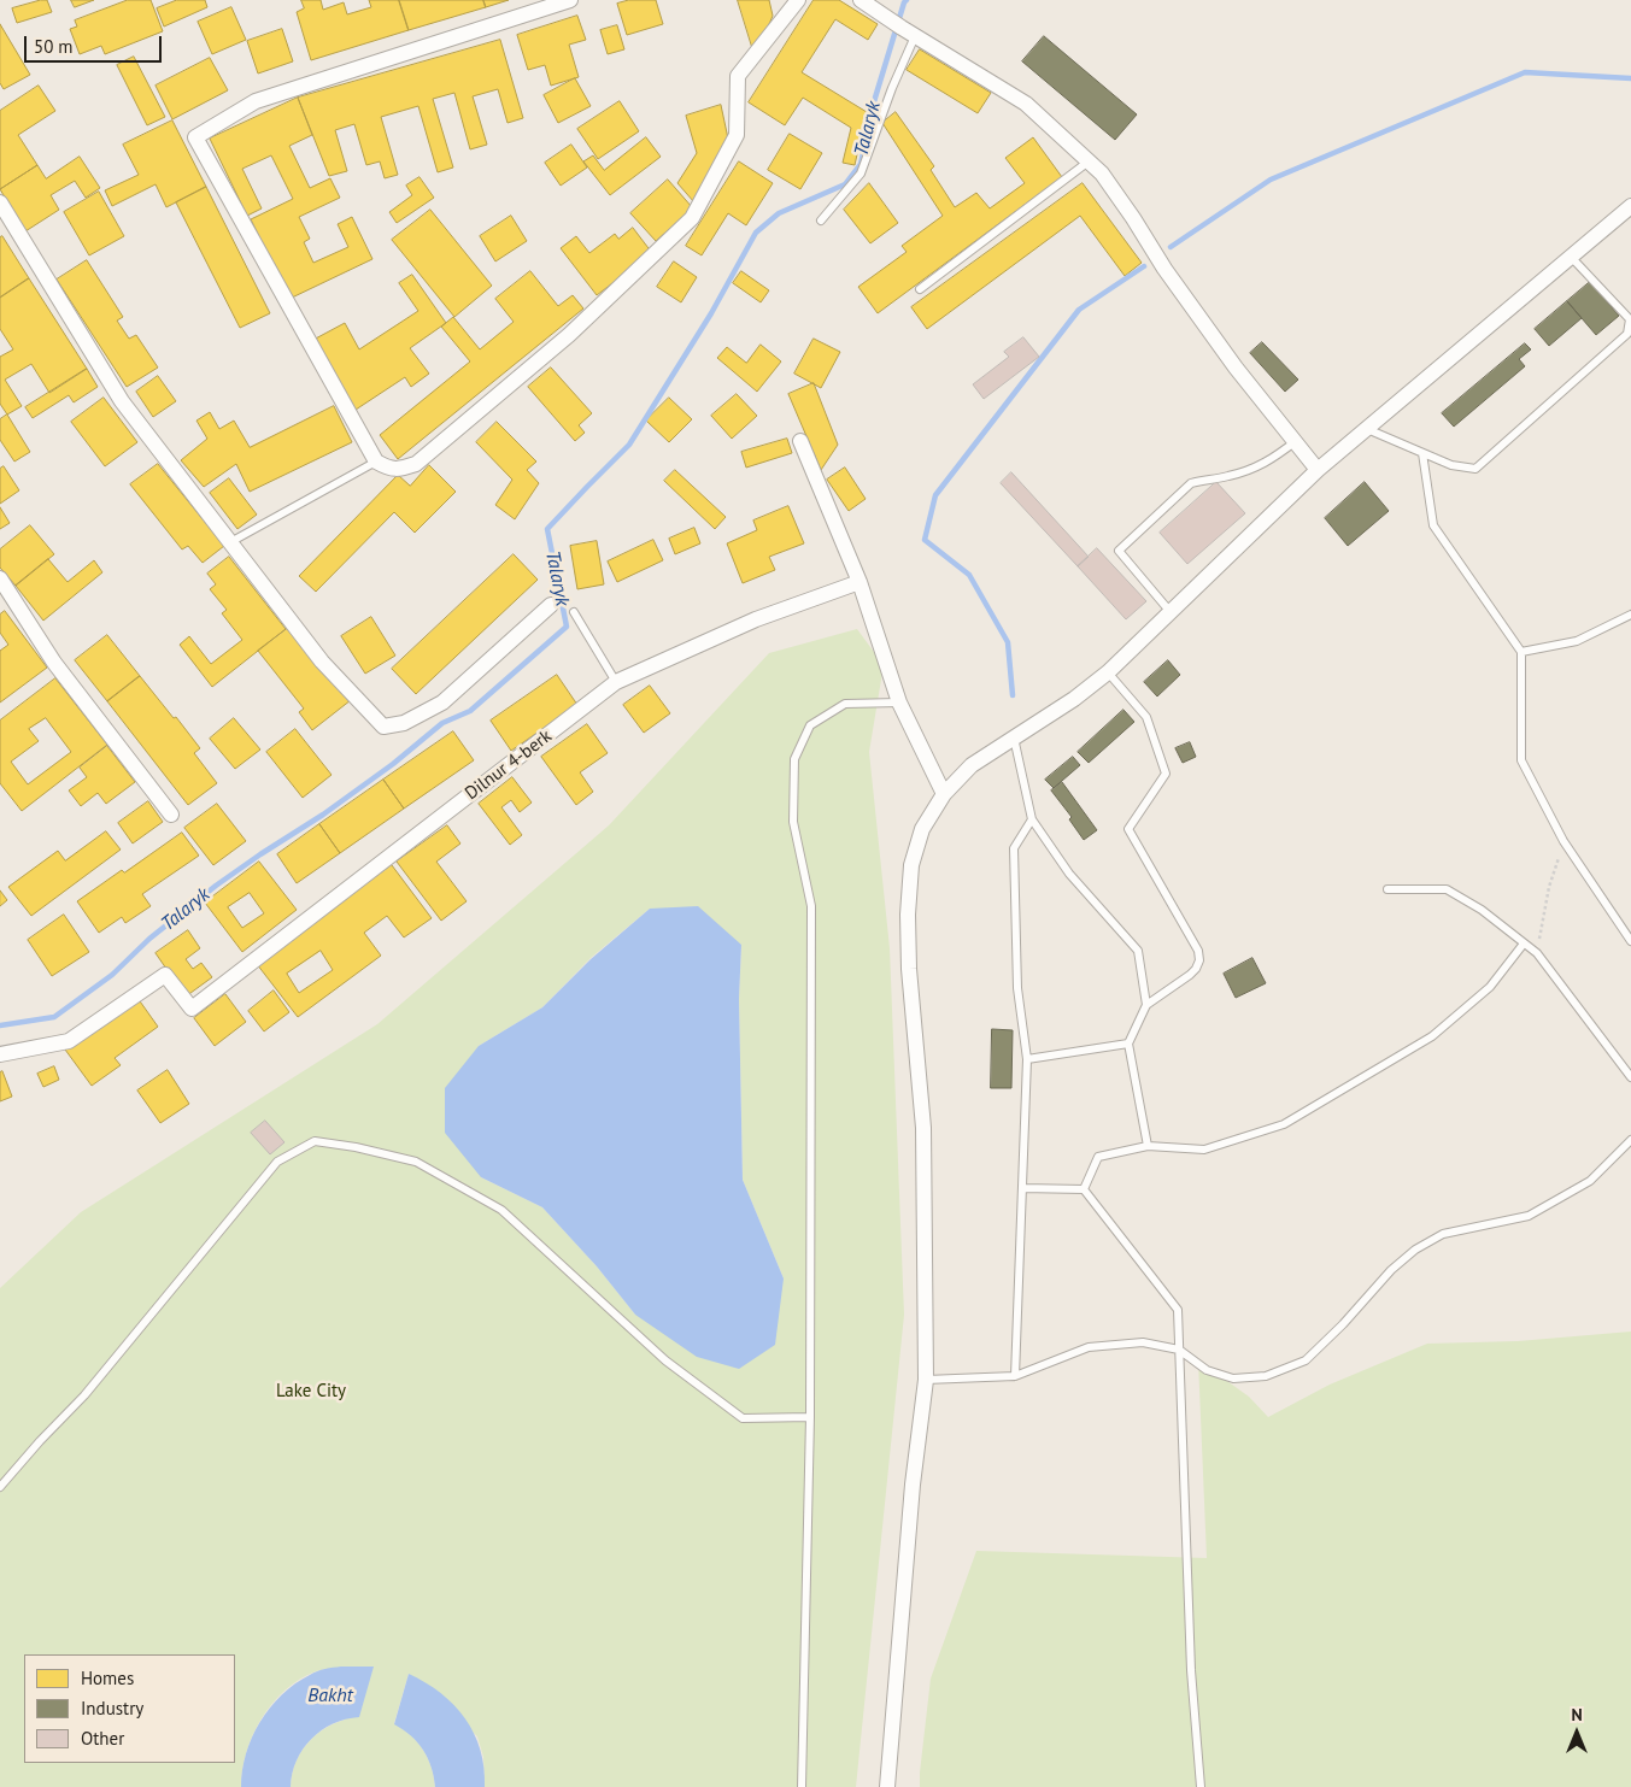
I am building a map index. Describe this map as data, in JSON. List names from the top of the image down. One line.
{"streets":{"street":["Dilnur 4-berk"]},"water":["Talaryk","Bakht"],"parks":["Lake City"],"legend":["Homes","Industry","Other"],"scale_bar":"50 m","north":"top"}
